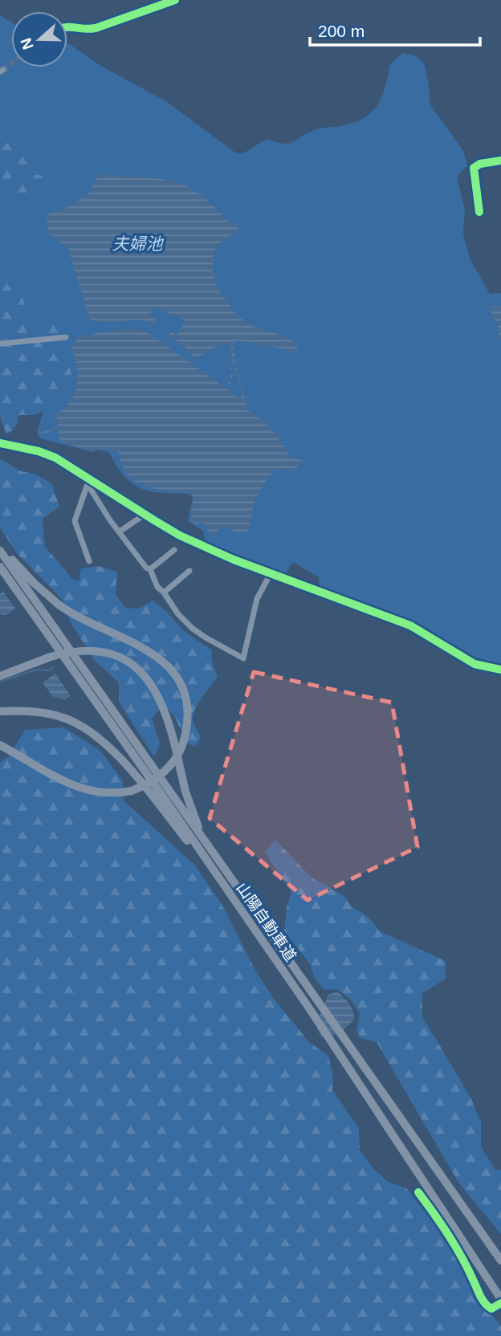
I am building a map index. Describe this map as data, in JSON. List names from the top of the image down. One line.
{"streets":{"highway":["山陽自動車道"]},"water":["夫婦池"],"scale_bar":"200 m","north":"left"}
